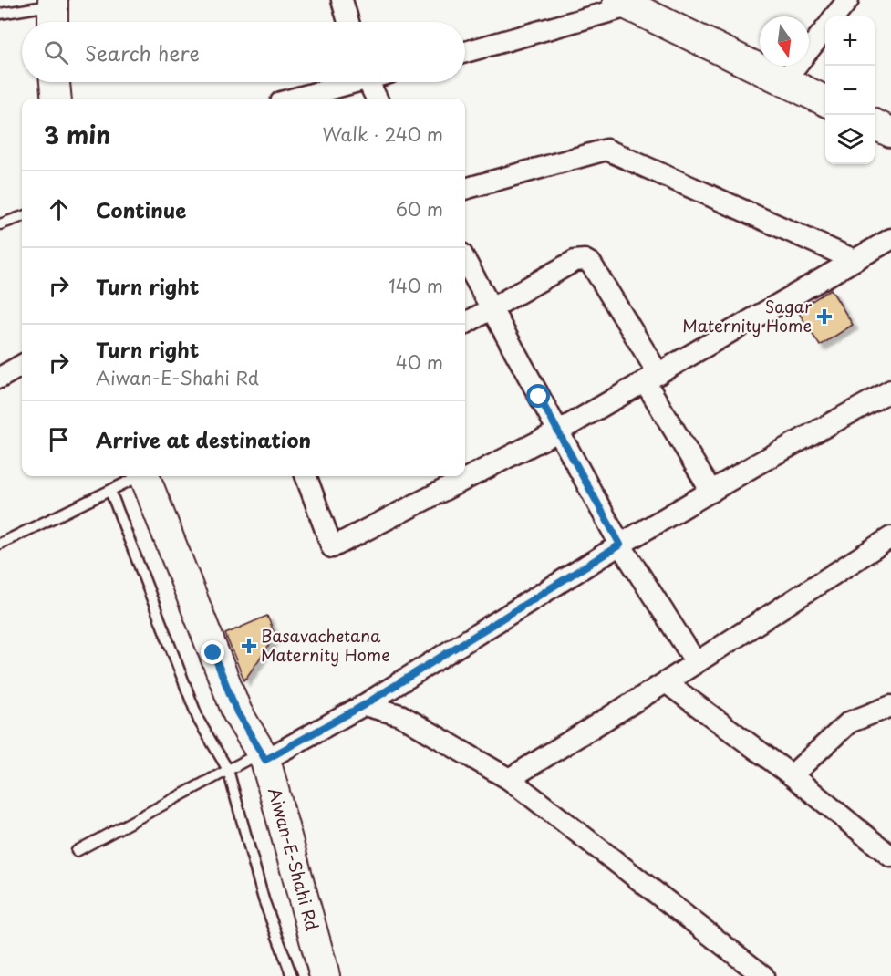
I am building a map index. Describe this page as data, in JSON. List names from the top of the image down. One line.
{"streets":{"main road":["Aiwan-E-Shahi Rd"]},"places":{"health":["Sagar Maternity Home","Basavachetana Maternity Home"]},"north":"bottom","page":{"map_buttons":["+","−"],"search":"Search here","heading":["3 min","Walk · 240 m"],"list":[["Continue","60 m"],["Turn right","140 m"],["Turn right","Aiwan-E-Shahi Rd","40 m"],"Arrive at destination"]}}
